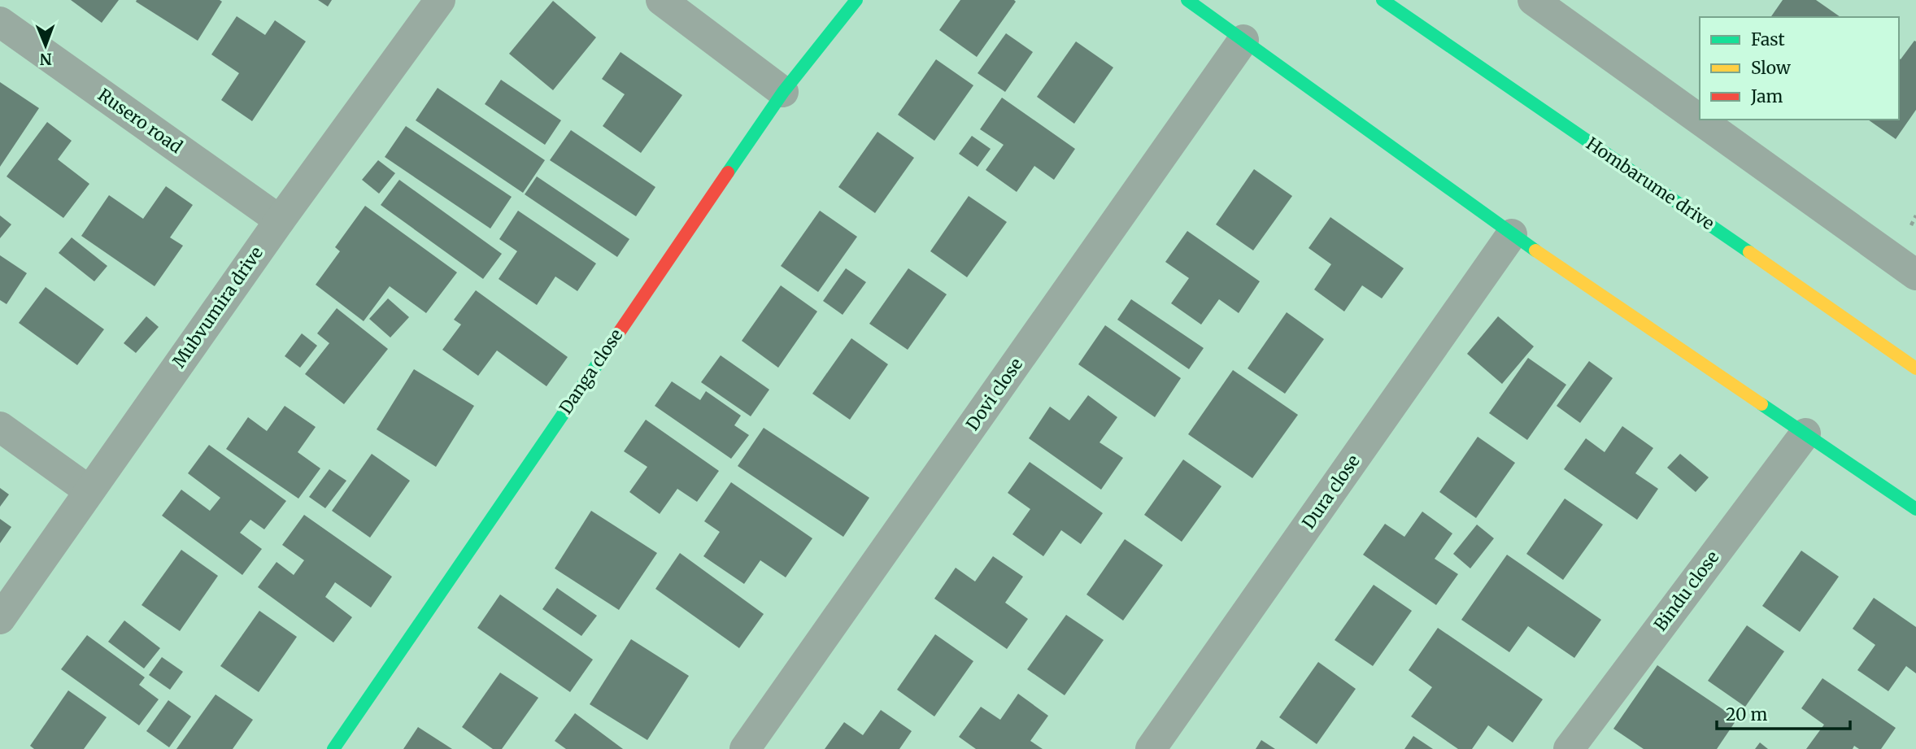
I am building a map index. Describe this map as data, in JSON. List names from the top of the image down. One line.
{"streets":{"street":["Rusero road","Hombarume drive","Mubvumira drive","Danga close","Dovi close","Dura close","Bindu close"]},"crossings":[["Rusero road","Mubvumira drive"]],"legend":["Fast","Slow","Jam"],"scale_bar":"20 m","north":"bottom"}
